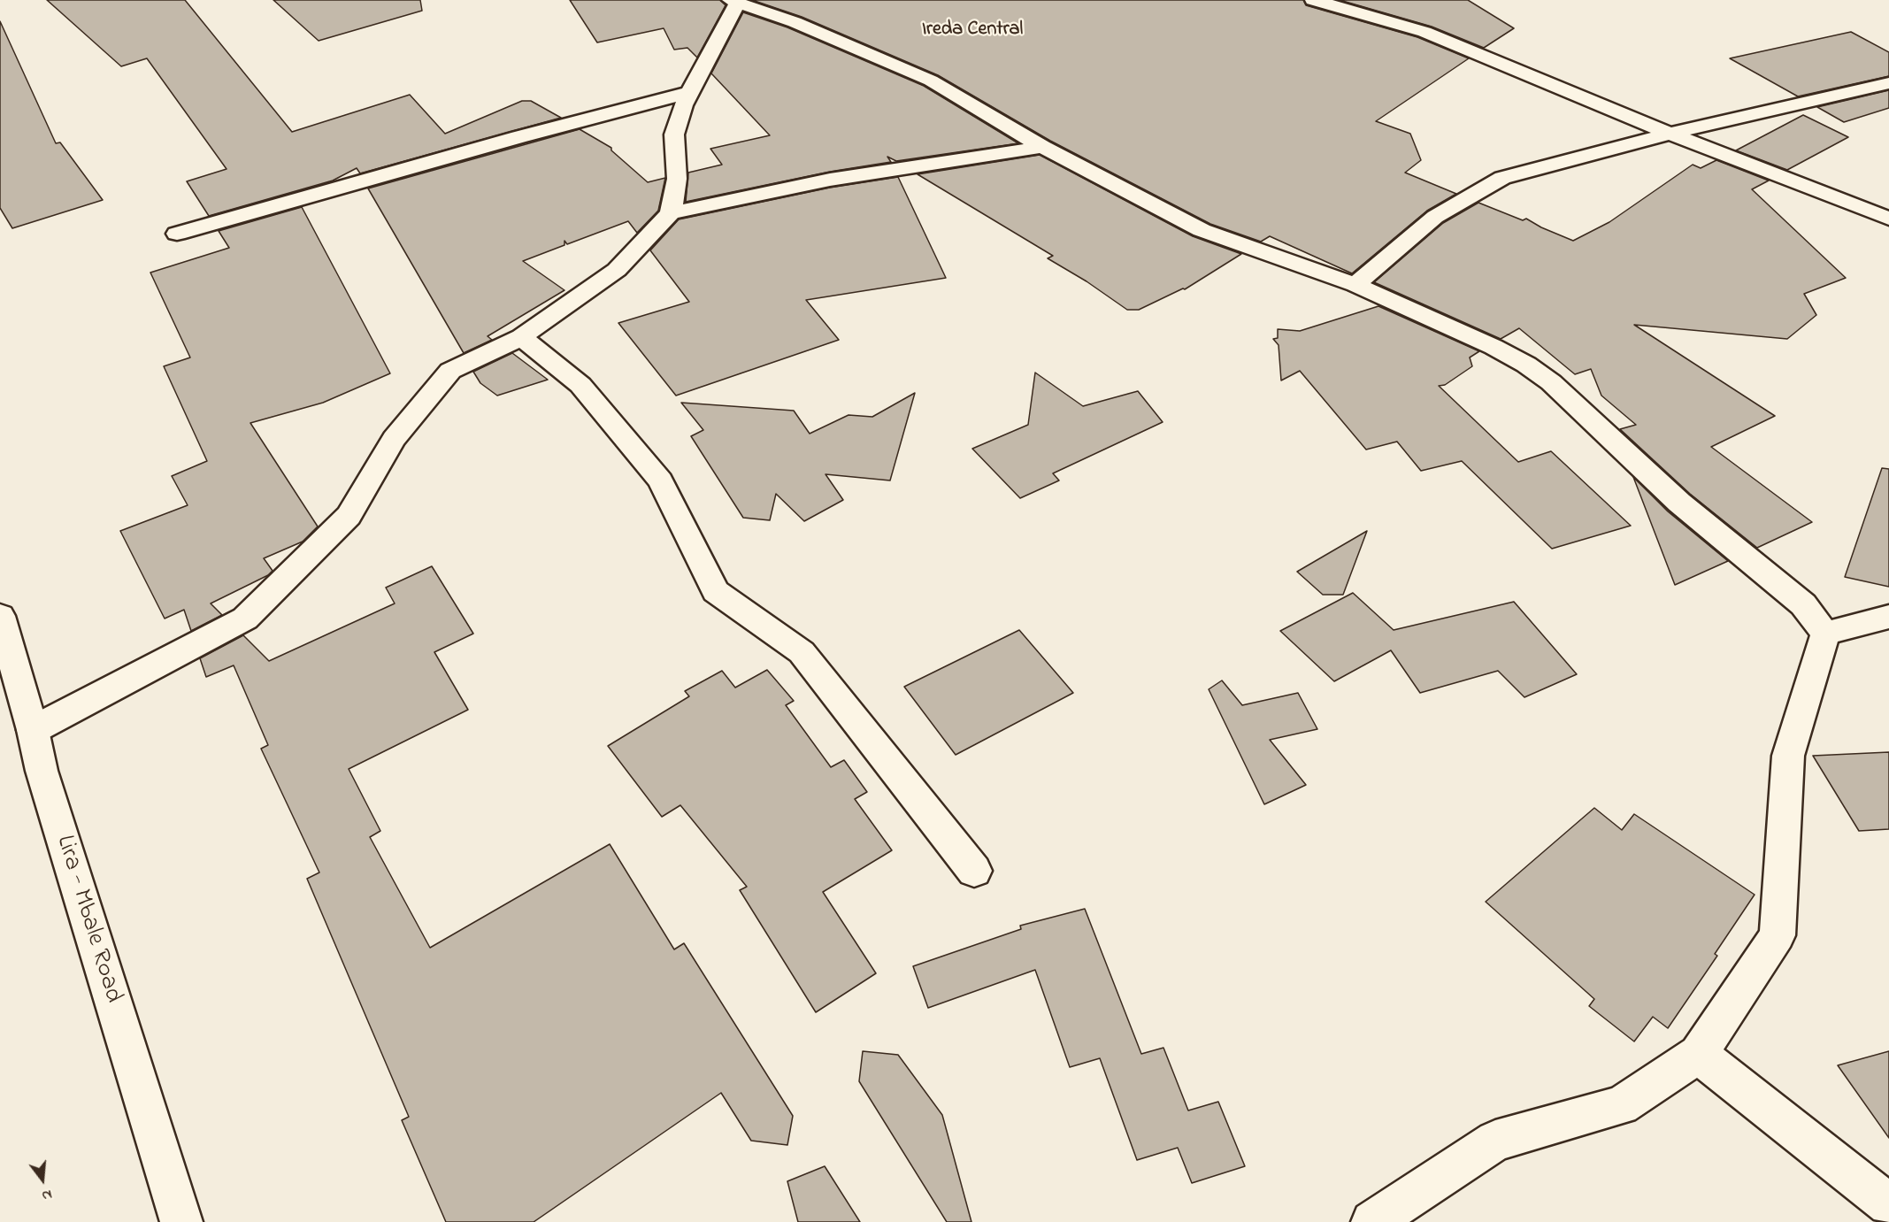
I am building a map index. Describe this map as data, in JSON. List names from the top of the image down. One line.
{"streets":{"street":["Lira - Mbale Road"]},"districts":["Ireda Central"],"north":"bottom"}
